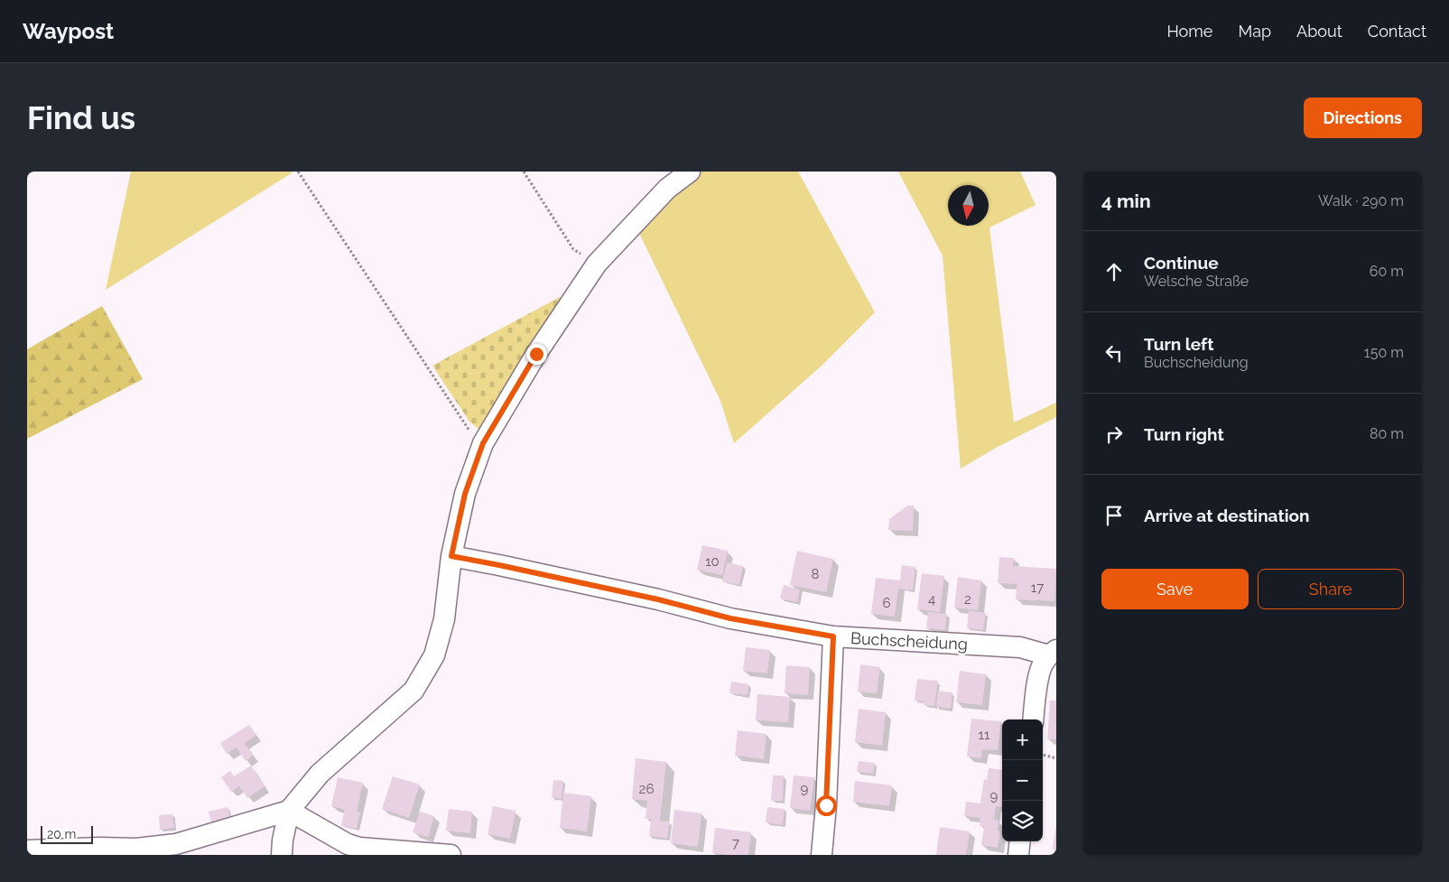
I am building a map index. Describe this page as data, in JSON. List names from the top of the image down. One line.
{"streets":{"street":["Buchscheidung"]},"house_numbers":["10","8","17","4","2","6","11","26","9","9","7"],"scale_bar":"20 m","north":"bottom","page":{"header":"Waypost","nav":["Home","Map","About","Contact"],"buttons":["Directions",["Save","Share"]],"title":"Find us","heading":["4 min","Walk · 290 m"],"list":[["Continue","Welsche Straße","60 m"],["Turn left","Buchscheidung","150 m"],["Turn right","80 m"],"Arrive at destination"],"map_buttons":["+","−"],"scale":"20 m"}}
